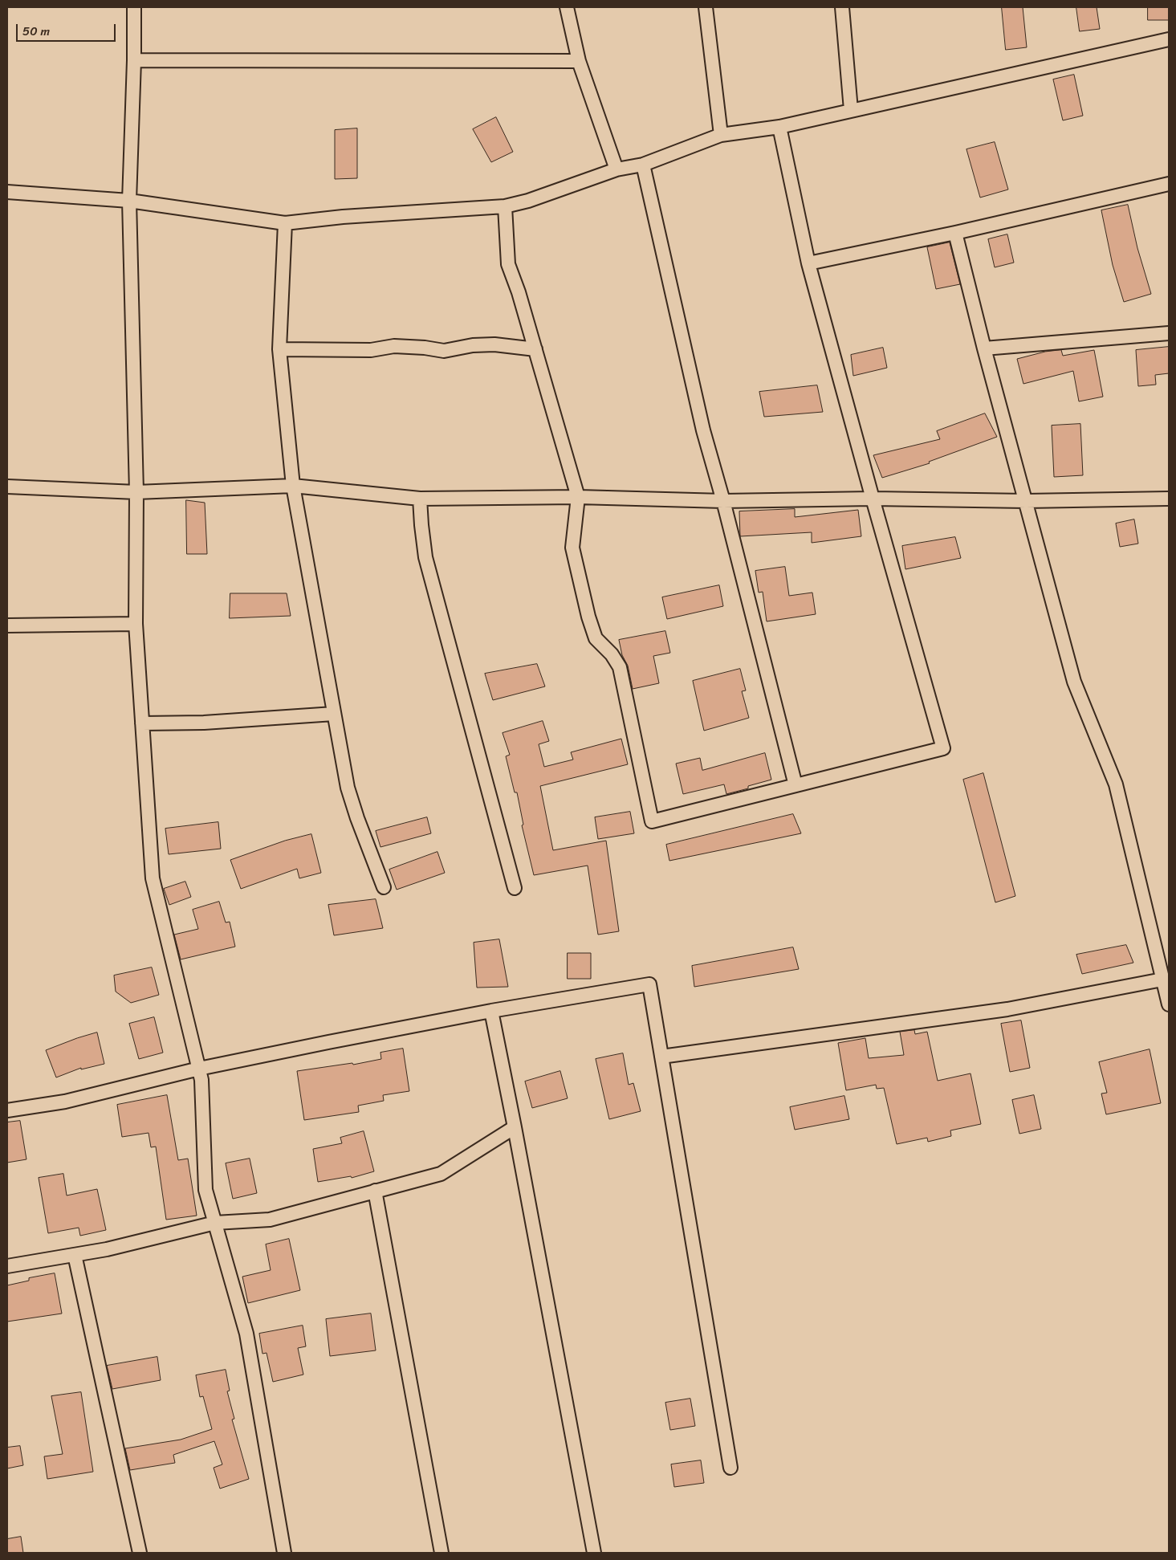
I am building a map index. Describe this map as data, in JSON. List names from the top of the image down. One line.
{"scale_bar":"50 m"}
